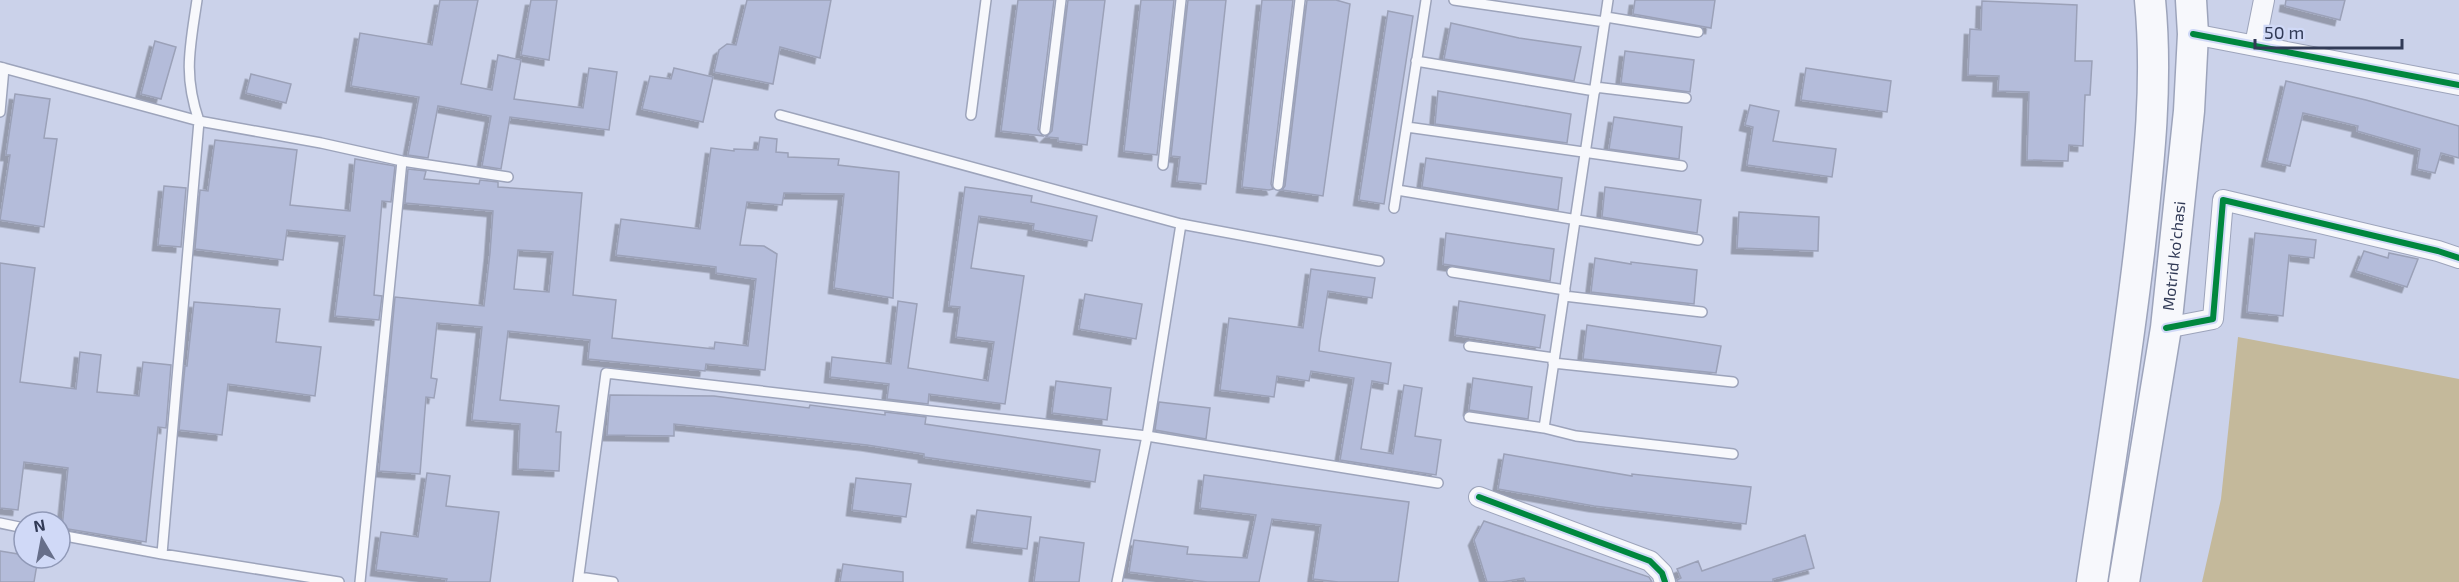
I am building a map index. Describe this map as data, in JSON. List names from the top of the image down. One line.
{"streets":{"main road":["Motrid ko'chasi"]},"scale_bar":"50 m","north":"top"}
